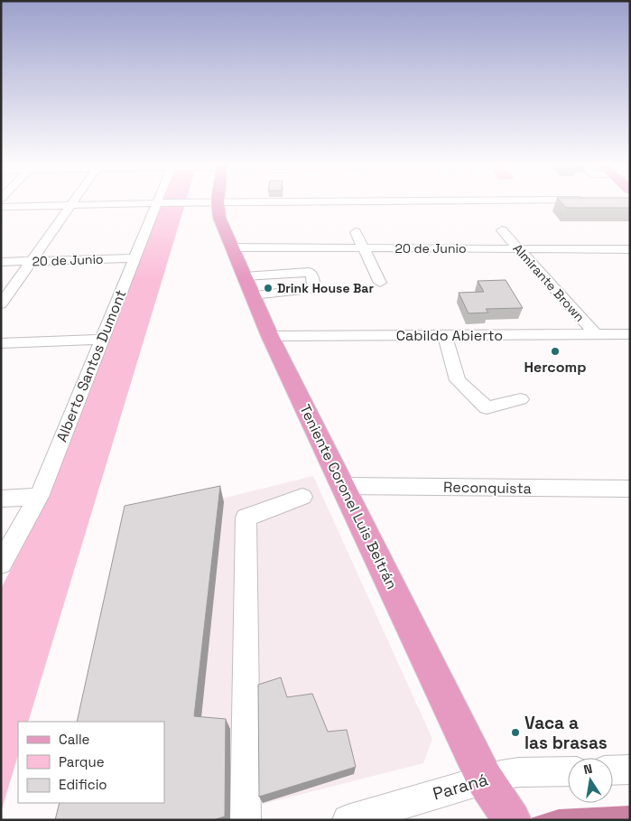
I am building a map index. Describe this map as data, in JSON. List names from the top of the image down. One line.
{"streets":{"main road":["Teniente Coronel Luis Beltrán"],"street":["20 de Junio","Almirante Brown","Cabildo Abierto","Alberto Santos Dumont","Reconquista","Paraná"]},"crossings":[["20 de Junio","Almirante Brown"],["20 de Junio","Alberto Santos Dumont"],["20 de Junio","Teniente Coronel Luis Beltrán"],["Almirante Brown","Cabildo Abierto"],["Cabildo Abierto","Teniente Coronel Luis Beltrán"],["Reconquista","Teniente Coronel Luis Beltrán"],["Teniente Coronel Luis Beltrán","Paraná"]],"places":["Drink House Bar","Hercomp","Vaca a las brasas"],"legend":["Calle","Parque","Edificio"],"north":"top"}
